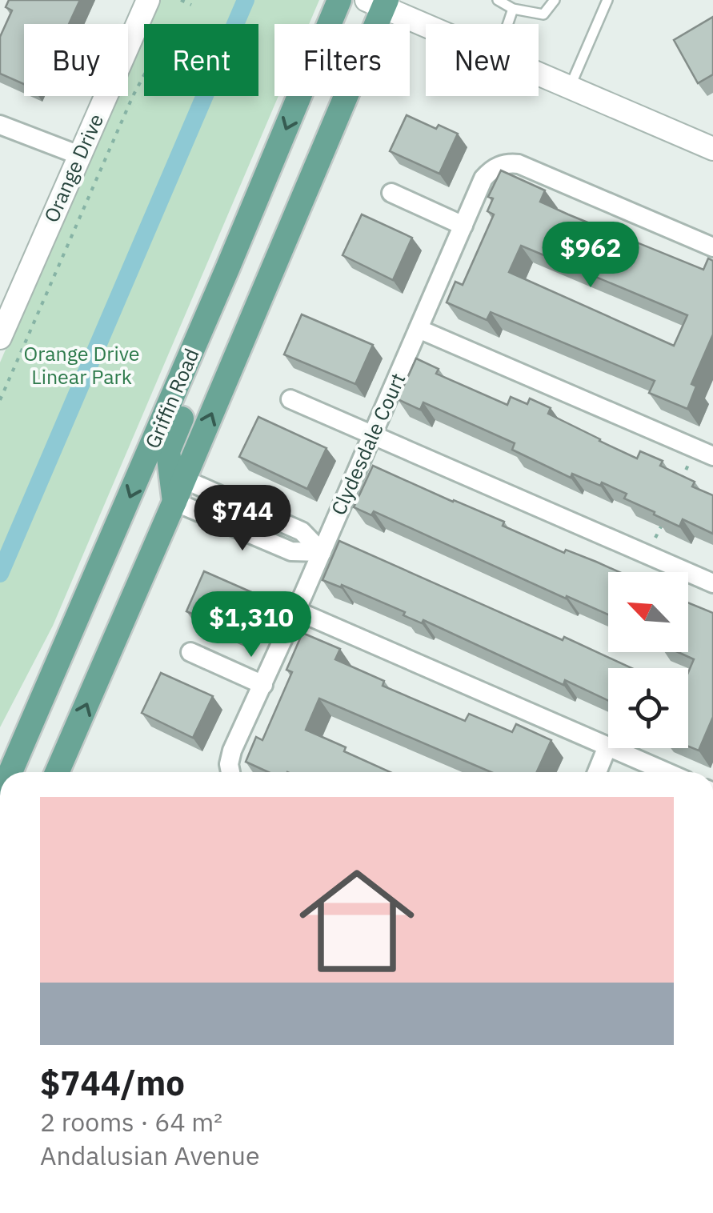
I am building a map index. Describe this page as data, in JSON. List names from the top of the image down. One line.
{"streets":{"main road":["Griffin Road"],"street":["Orange Drive","Clydesdale Court"]},"parks":["Orange Drive Linear Park"],"north":"top left","page":{"chip":["Buy","Rent","Filters","New"],"price":["$962","$744","$1,310"],"list":[{"name":"$744/mo","note":"2 rooms · 64 m² · Andalusian Avenue"}]}}
